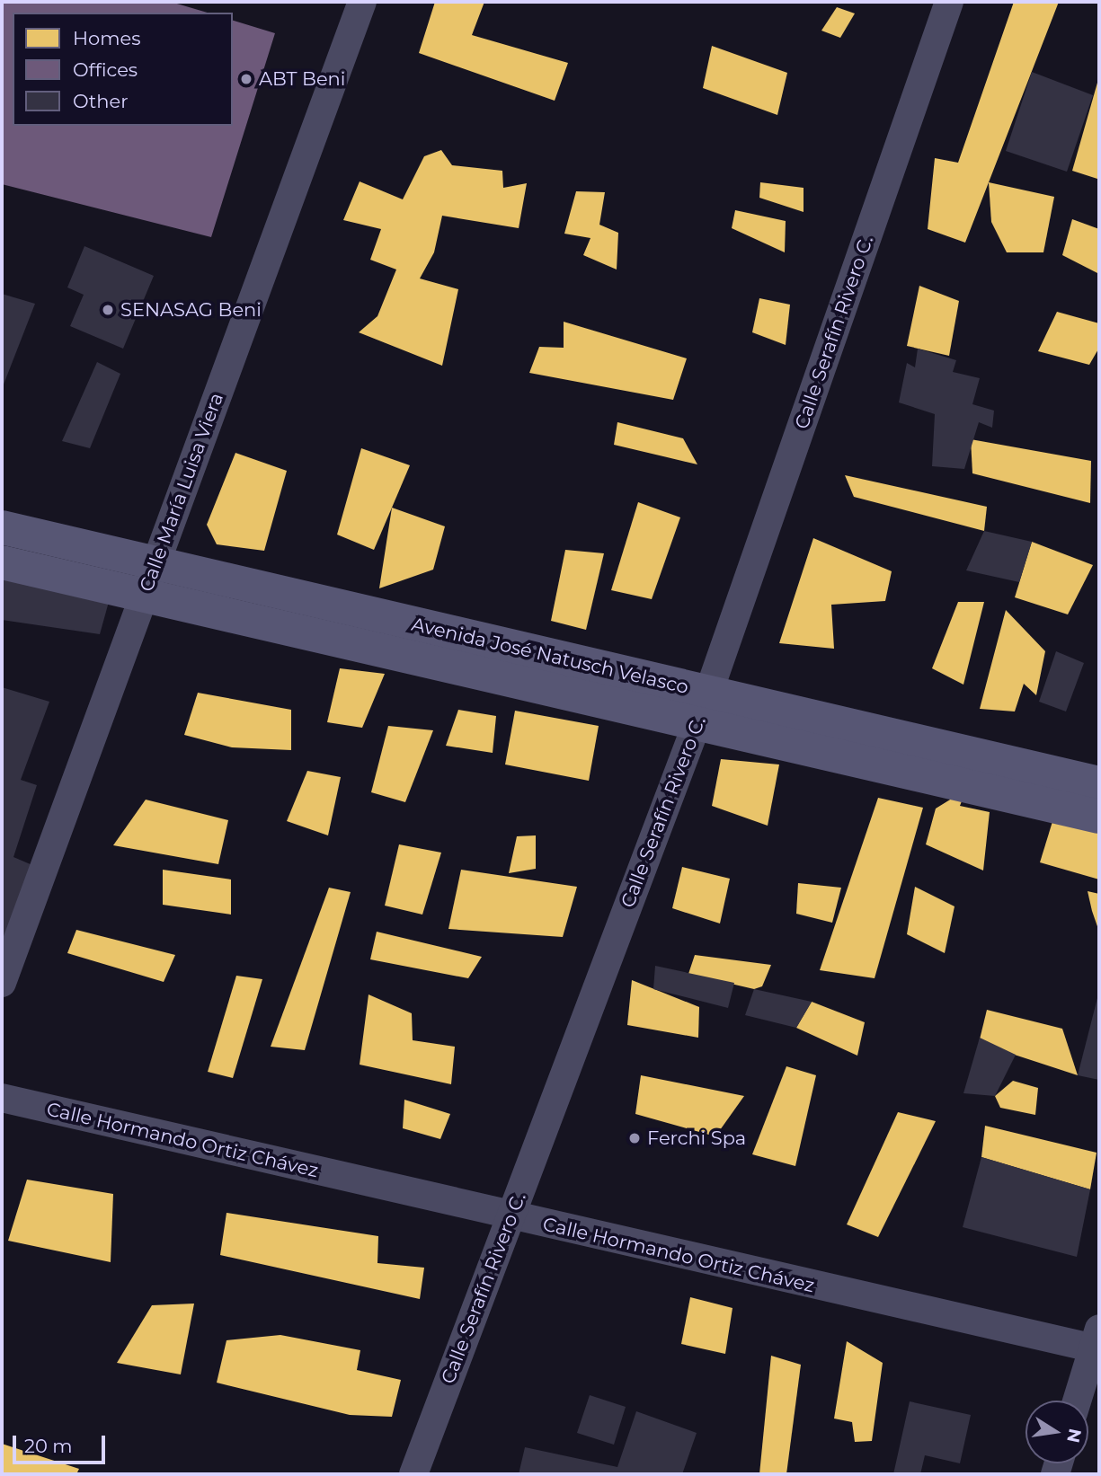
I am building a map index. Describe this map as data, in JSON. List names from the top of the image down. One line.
{"streets":{"main road":["Avenida José Natusch Velasco"],"street":["Calle Serafín Rivero C.","Calle María Luisa Viera","Calle Hormando Ortiz Chávez"]},"crossings":[["Calle Serafín Rivero C.","Avenida José Natusch Velasco"],["Calle Serafín Rivero C.","Calle Hormando Ortiz Chávez"],["Calle María Luisa Viera","Avenida José Natusch Velasco"]],"places":["ABT Beni","SENASAG Beni","Ferchi Spa"],"legend":["Homes","Offices","Other"],"scale_bar":"20 m","north":"right"}
